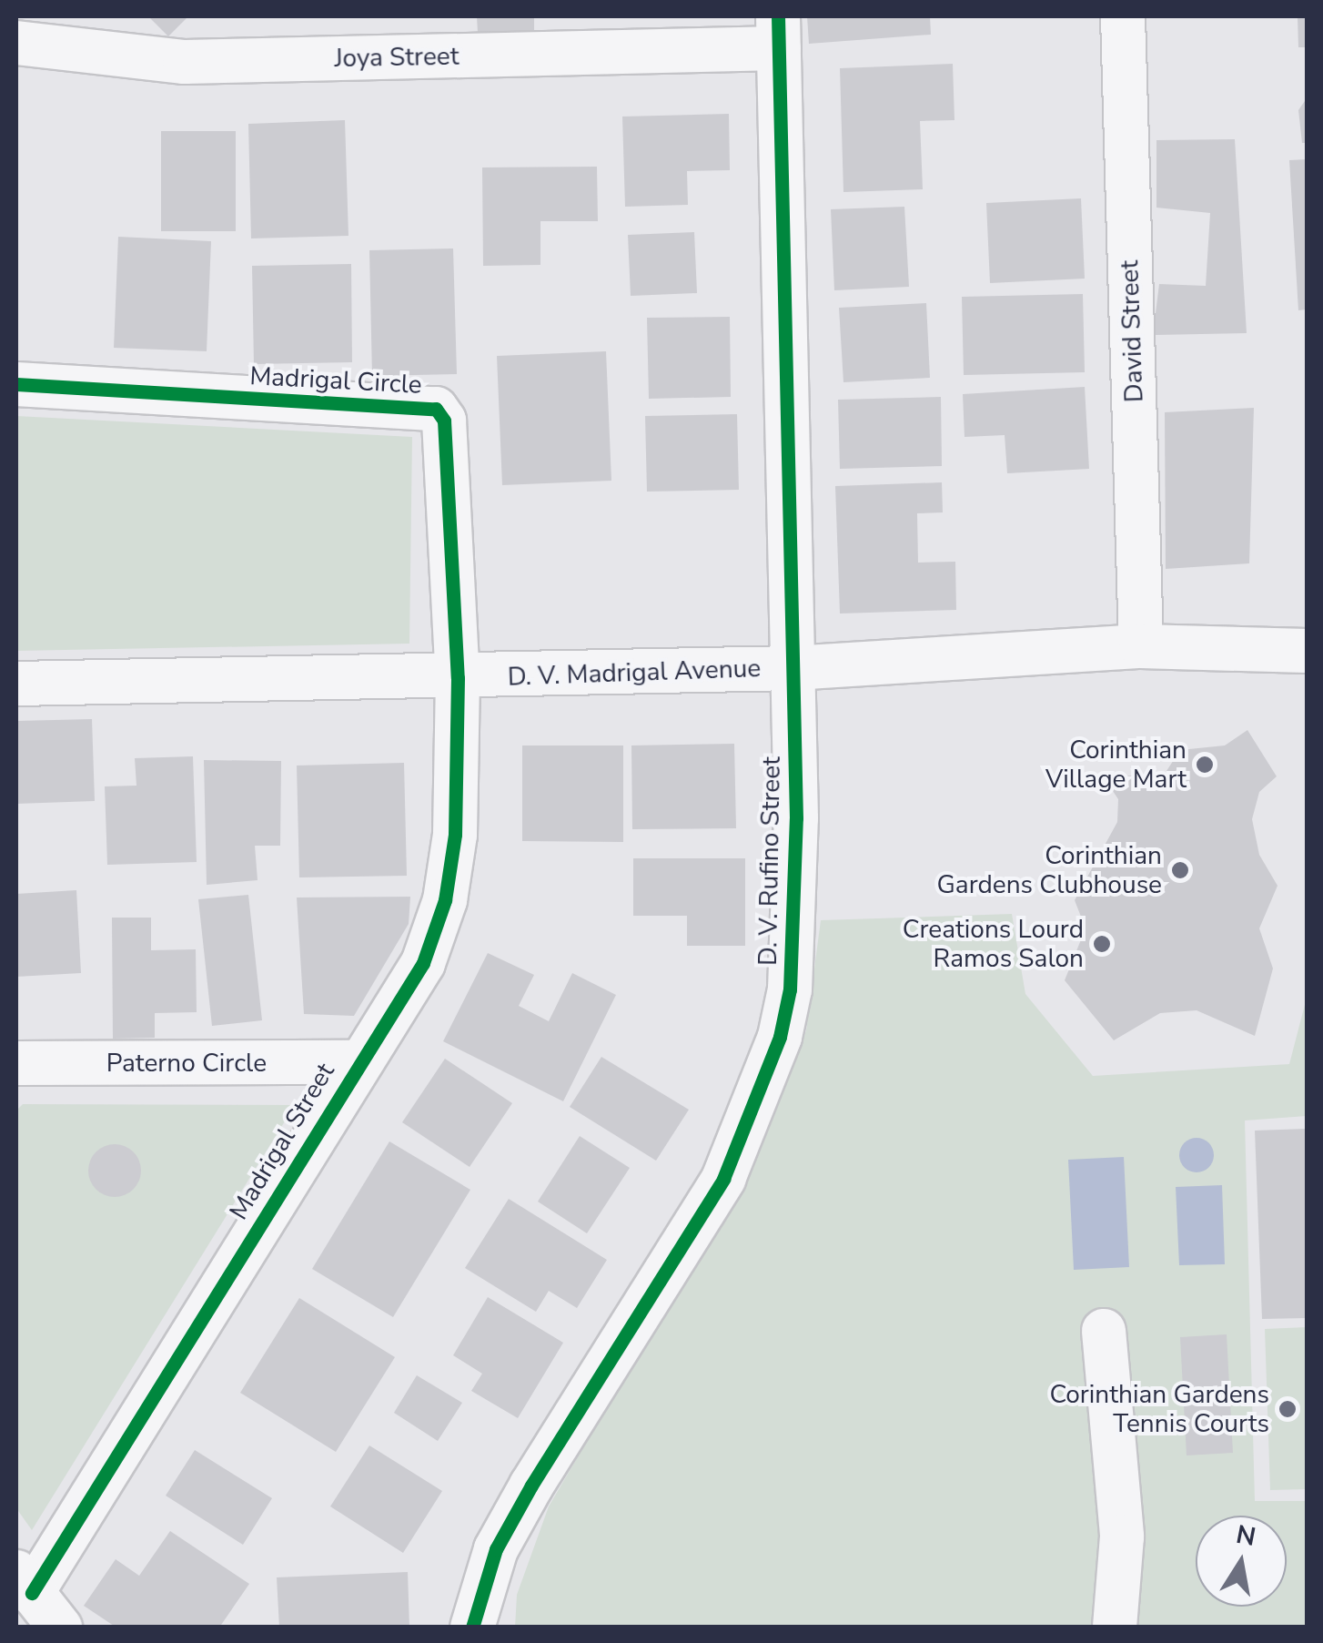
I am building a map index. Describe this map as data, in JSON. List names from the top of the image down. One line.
{"streets":{"street":["Joya Street","David Street","Madrigal Circle","D. V. Madrigal Avenue","D. V. Rufino Street","Paterno Circle","Madrigal Street"]},"crossings":[["Joya Street","D. V. Rufino Street"],["David Street","D. V. Madrigal Avenue"],["Madrigal Circle","D. V. Madrigal Avenue"],["Madrigal Circle","Madrigal Street"],["D. V. Madrigal Avenue","D. V. Rufino Street"],["D. V. Madrigal Avenue","Madrigal Street"],["Paterno Circle","Madrigal Street"]],"places":["Corinthian Village Mart","Corinthian Gardens Clubhouse","Creations Lourd Ramos Salon","Corinthian Gardens Tennis Courts"],"north":"top"}
